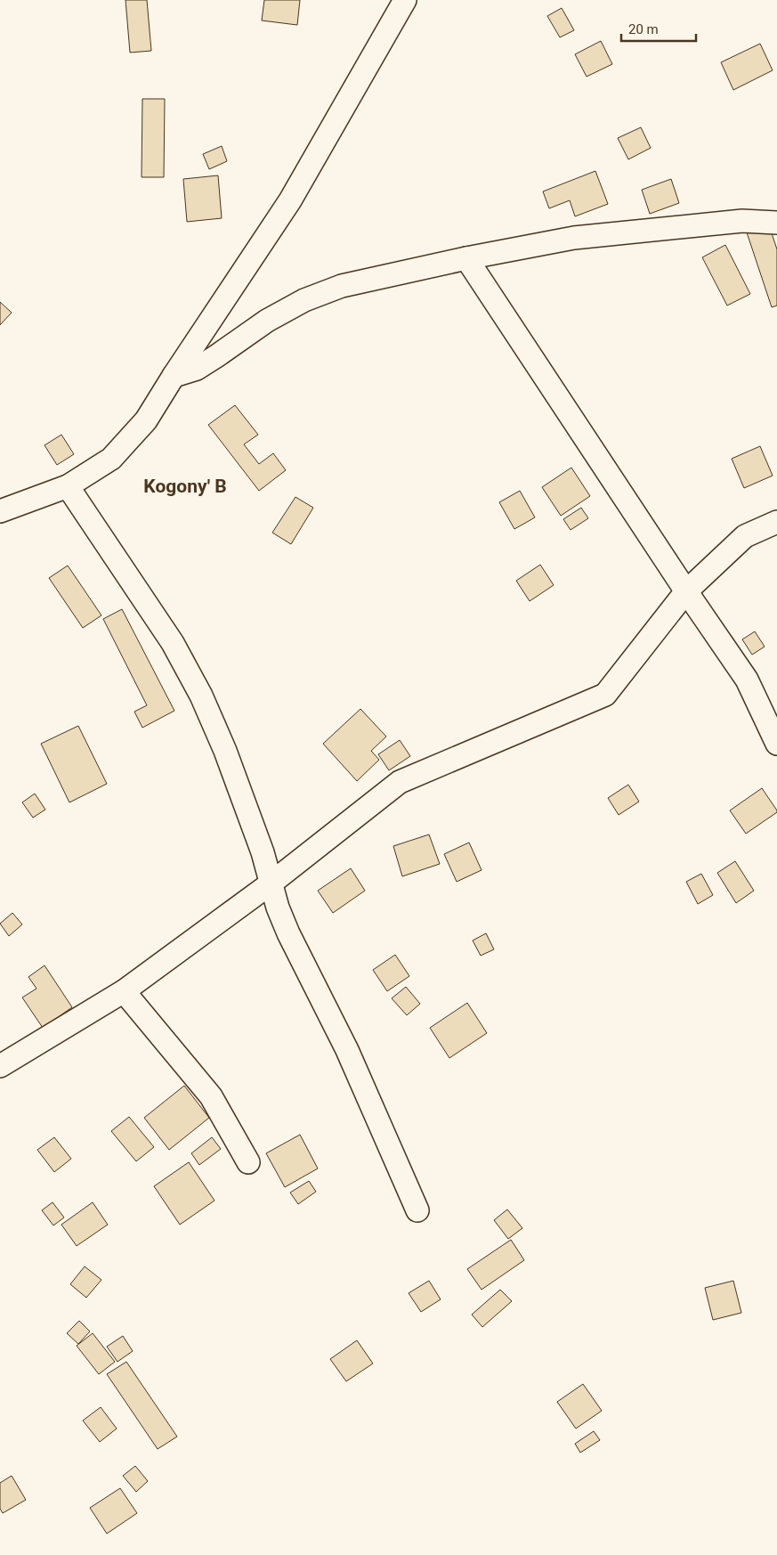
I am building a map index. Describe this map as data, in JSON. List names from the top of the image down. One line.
{"districts":["Kogony' B"],"scale_bar":"20 m"}
